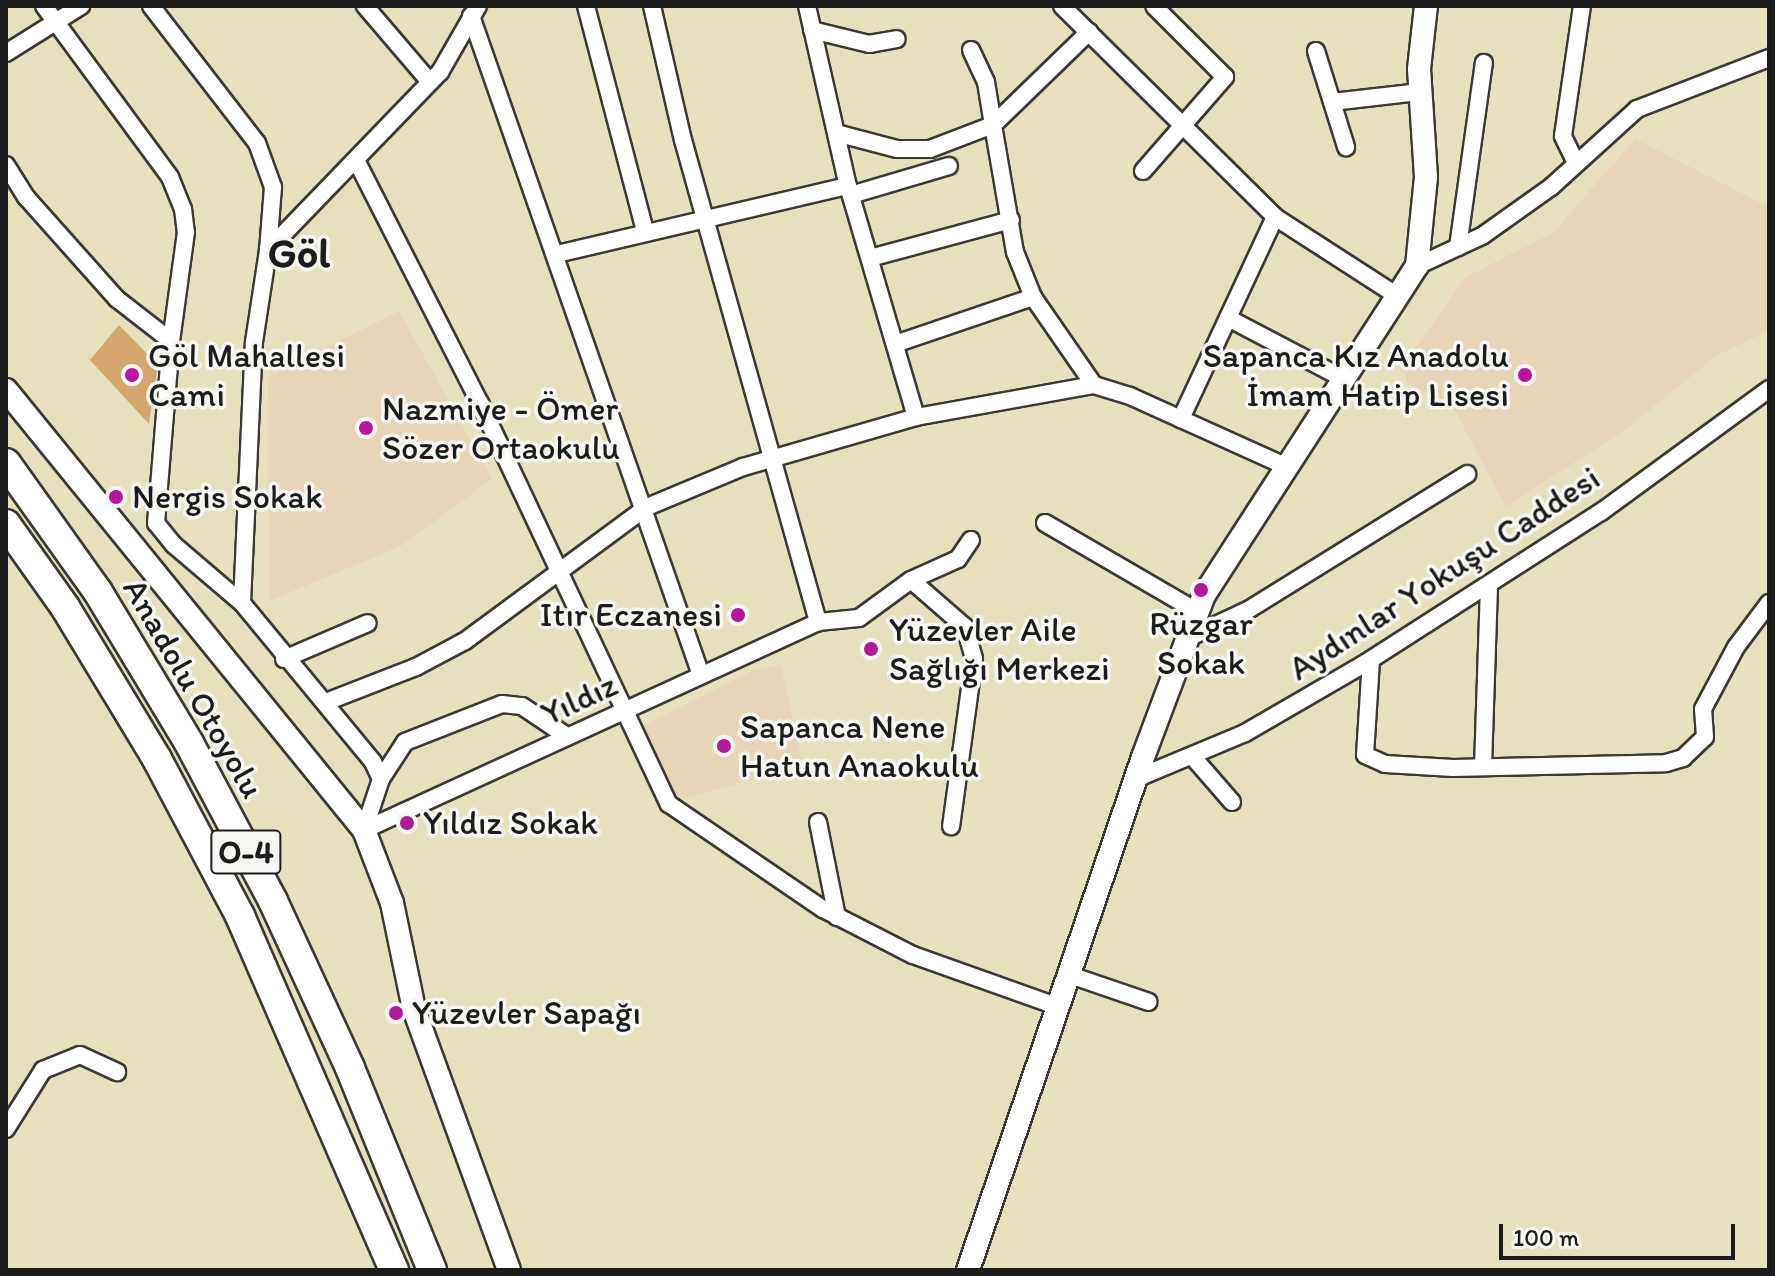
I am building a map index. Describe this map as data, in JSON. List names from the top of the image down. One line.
{"streets":{"highway":["Anadolu Otoyolu","O-4"],"street":["Aydınlar Yokuşu Caddesi","Yıldız"]},"districts":["Göl"],"places":["Göl Mahallesi Cami","Sapanca Kız Anadolu İmam Hatip Lisesi","Nazmiye - Ömer Sözer Ortaokulu","Nergis Sokak","Rüzgar Sokak","Itır Eczanesi","Yüzevler Aile Sağlığı Merkezi","Sapanca Nene Hatun Anaokulu","Yıldız Sokak","Yüzevler Sapağı"],"scale_bar":"100 m"}
